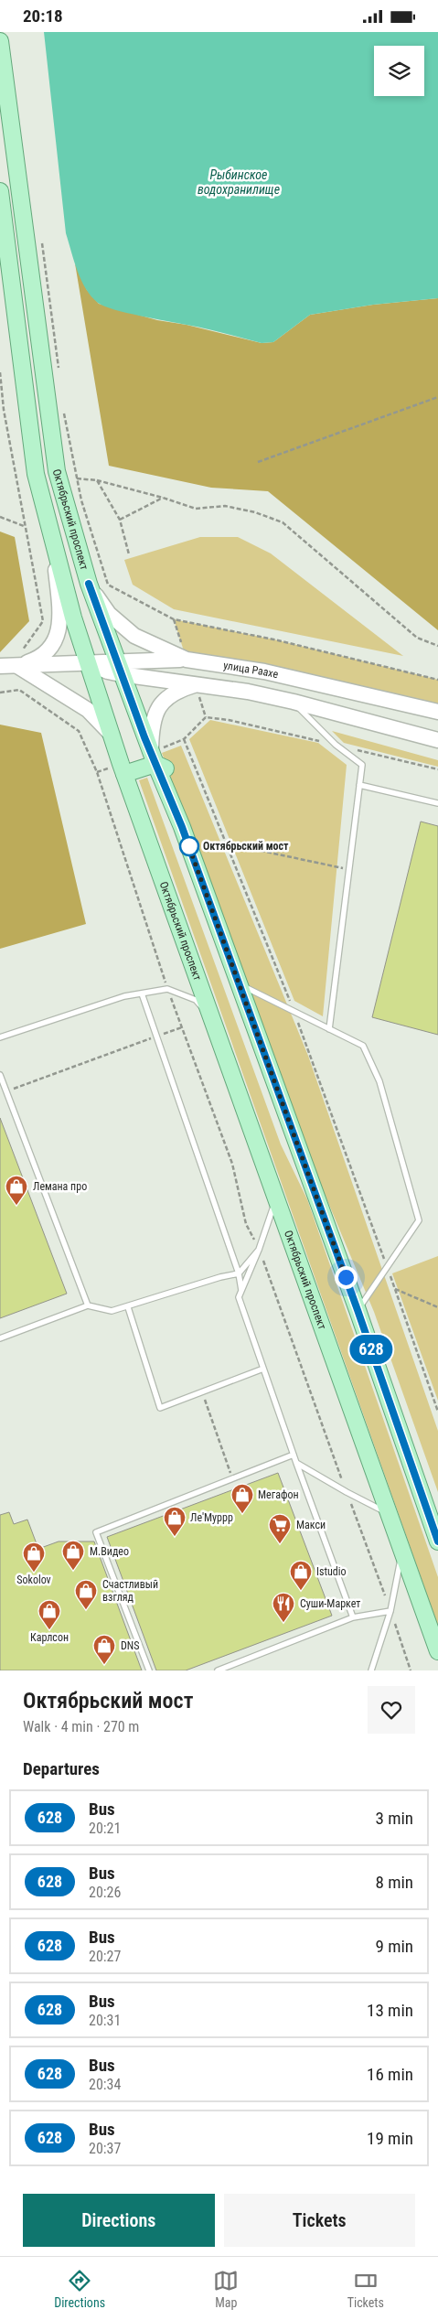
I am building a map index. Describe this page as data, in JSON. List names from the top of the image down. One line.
{"streets":{"main road":["Октябрьский проспект","улица Раахе"]},"crossings":[["Октябрьский проспект","улица Раахе"]],"water":["Рыбинское водохранилище"],"places":{"other":["Октябрьский мост"],"shop":["Лемана про","Мегафон","Ле'Муррр","М.Видео","Sokolov","Istudio","Счастливый взгляд","Карлсон","DNS"],"supermarket":["Макси"],"restaurant":["Суши-Маркет"]},"lines":["bus line 628"],"page":{"status":"20:18","on_map":"628","heading":[["Октябрьский мост","Walk · 4 min · 270 m"],"Departures"],"list":[{"mark":"628","name":"Bus","note":"20:21","value":"3 min"},{"mark":"628","name":"Bus","note":"20:26","value":"8 min"},{"mark":"628","name":"Bus","note":"20:27","value":"9 min"},{"mark":"628","name":"Bus","note":"20:31","value":"13 min"},{"mark":"628","name":"Bus","note":"20:34","value":"16 min"},{"mark":"628","name":"Bus","note":"20:37","value":"19 min"}],"buttons":["Directions","Tickets"],"tabs":["Directions","Map","Tickets"]}}
